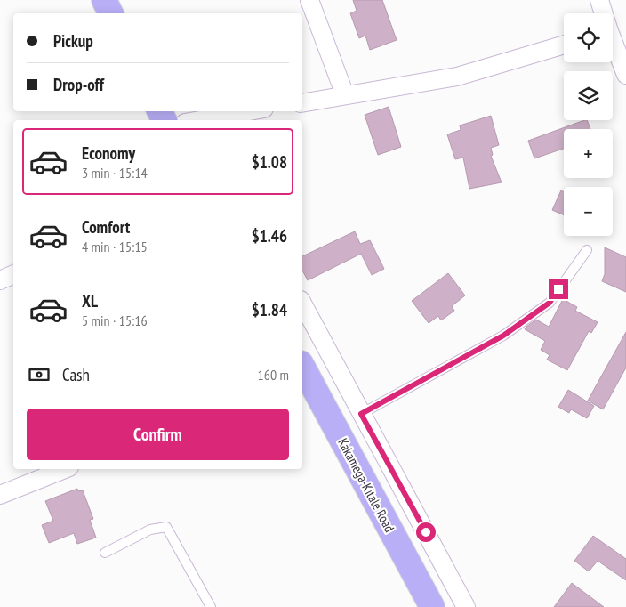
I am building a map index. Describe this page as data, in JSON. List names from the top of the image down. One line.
{"streets":{"highway":["Kakamega-Kitale Road"]},"page":{"map_buttons":["+","−"],"banner":["Pickup","Drop-off"],"list":[{"name":"Economy","note":"3 min · 15:14","value":"$1.08"},{"name":"Comfort","note":"4 min · 15:15","value":"$1.46"},{"name":"XL","note":"5 min · 15:16","value":"$1.84"}],"pay":["Cash","160 m"],"buttons":"Confirm"}}
